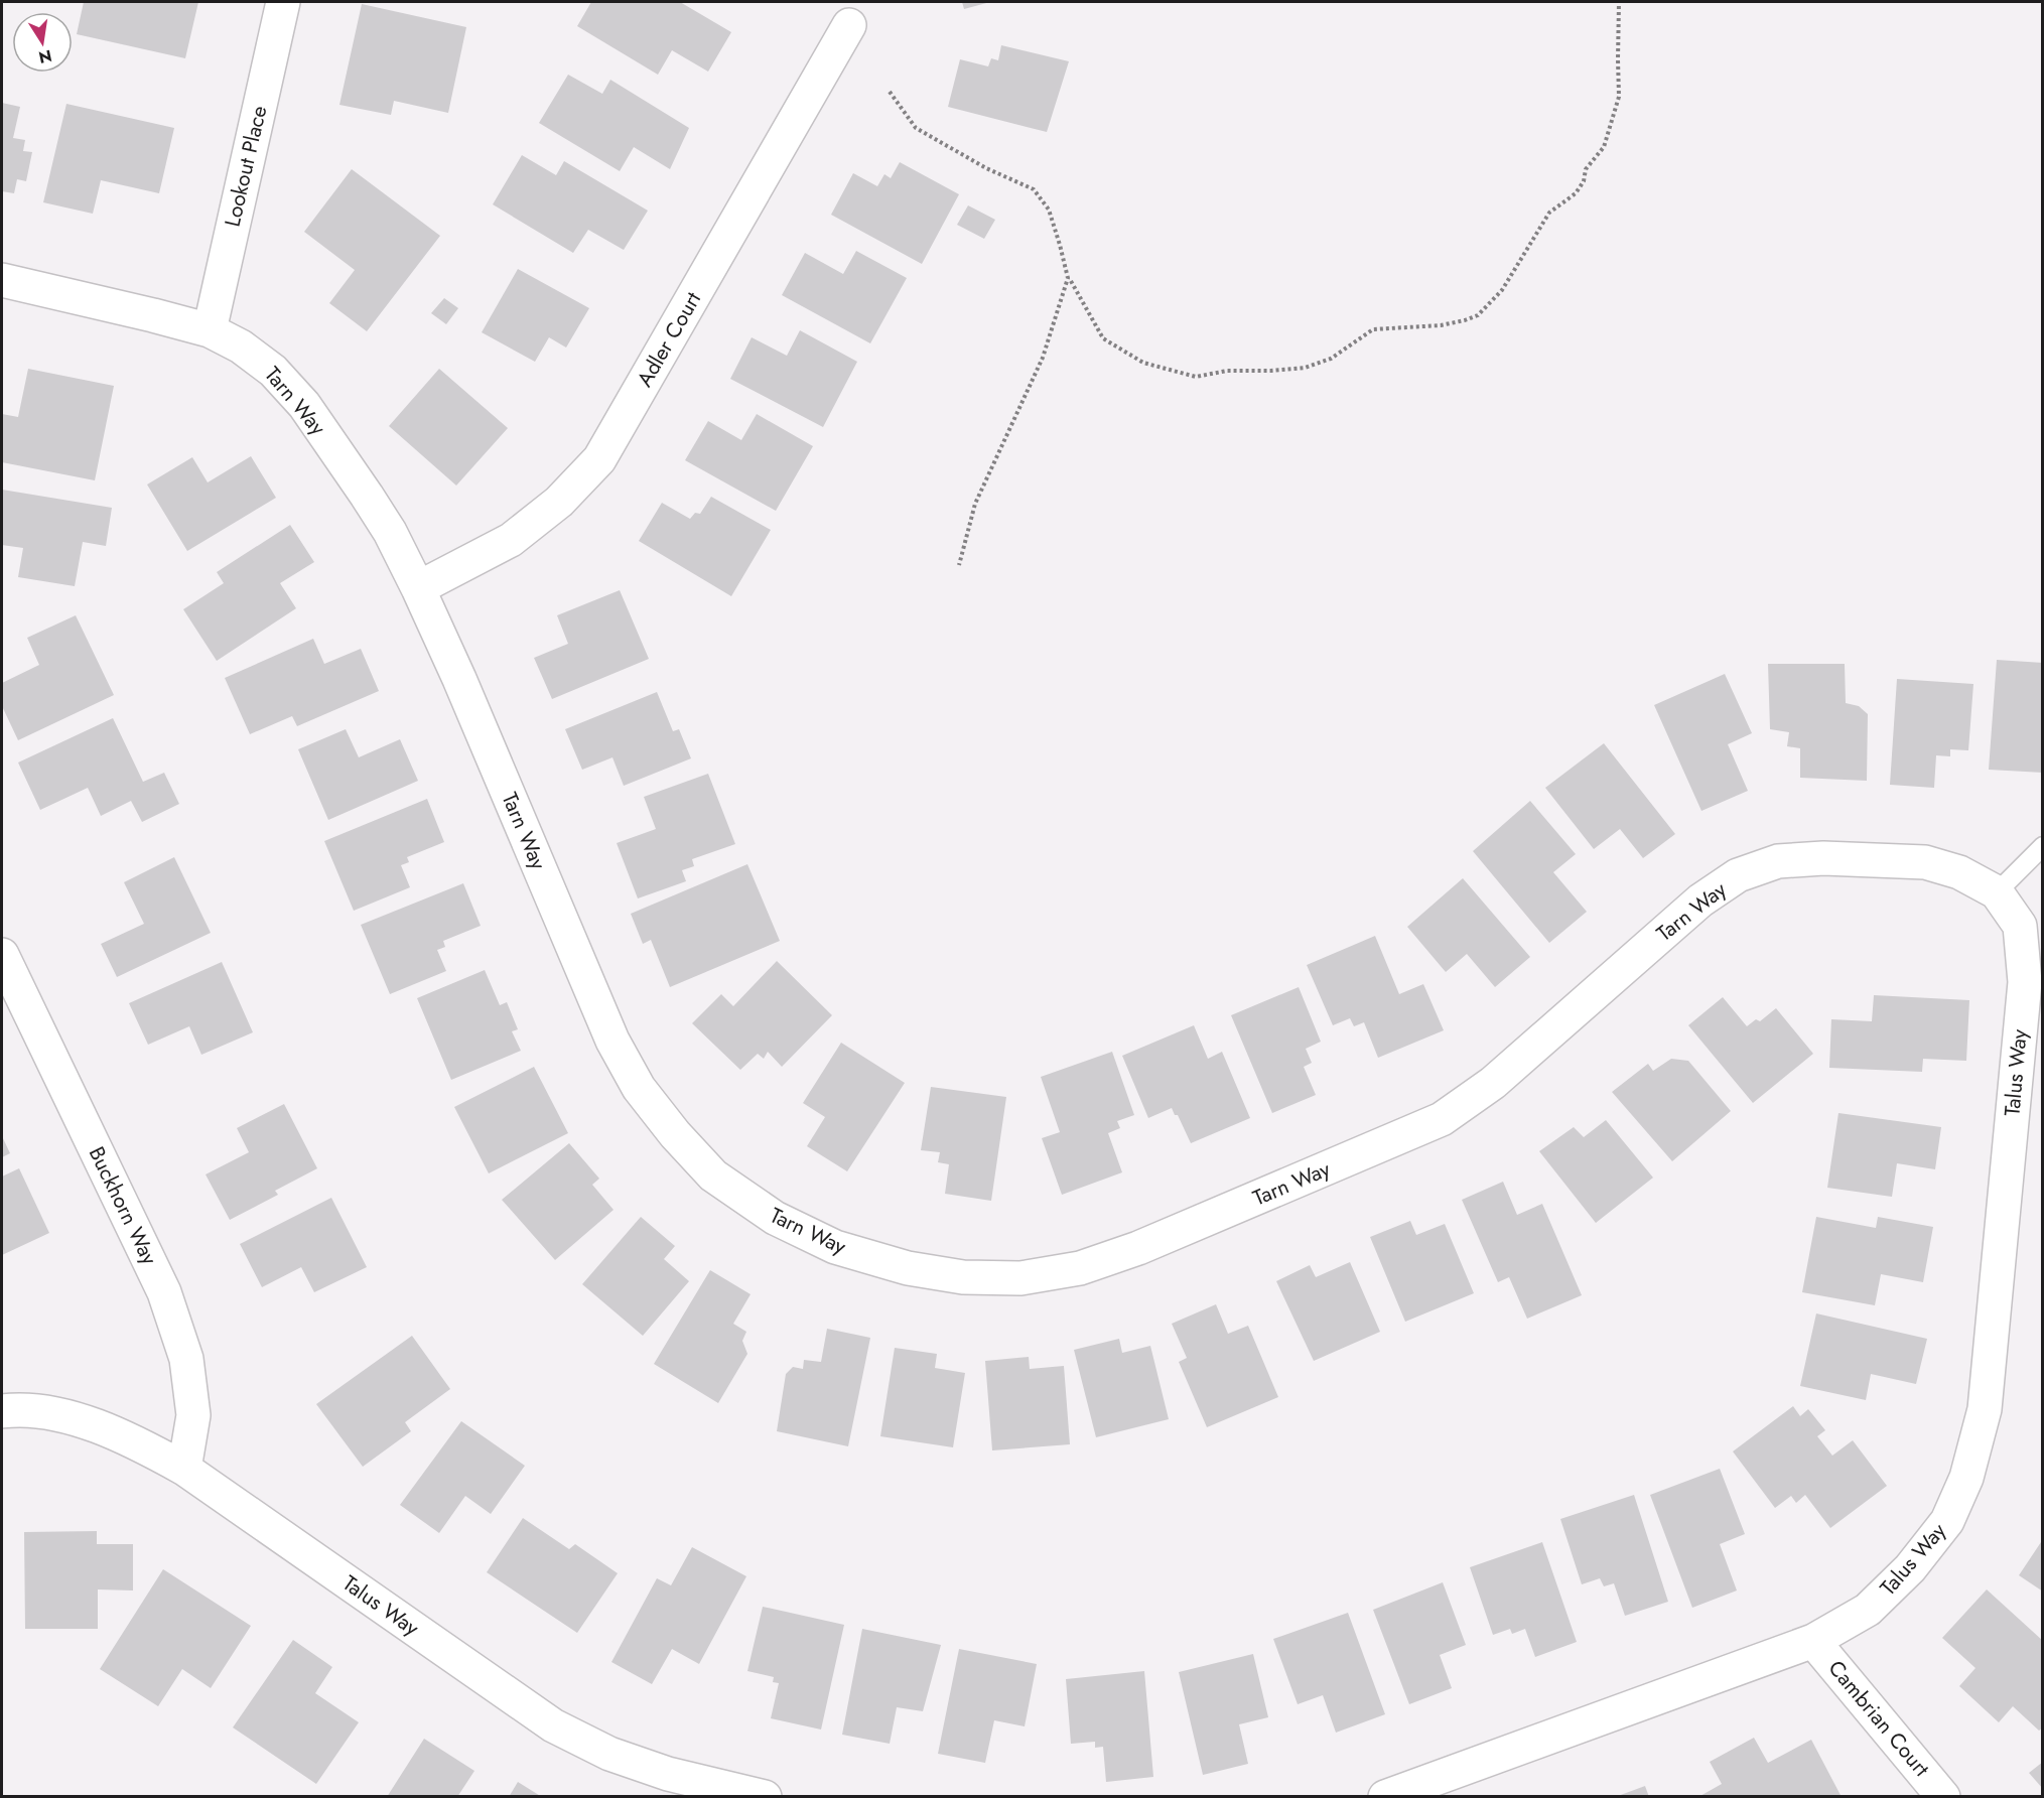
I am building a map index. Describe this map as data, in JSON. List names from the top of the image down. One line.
{"streets":{"street":["Lookout Place","Adler Court","Tarn Way","Talus Way","Buckhorn Way","Cambrian Court"]},"crossings":[["Lookout Place","Tarn Way"],["Adler Court","Tarn Way"],["Tarn Way","Talus Way"],["Talus Way","Buckhorn Way"],["Talus Way","Cambrian Court"]],"north":"bottom"}
